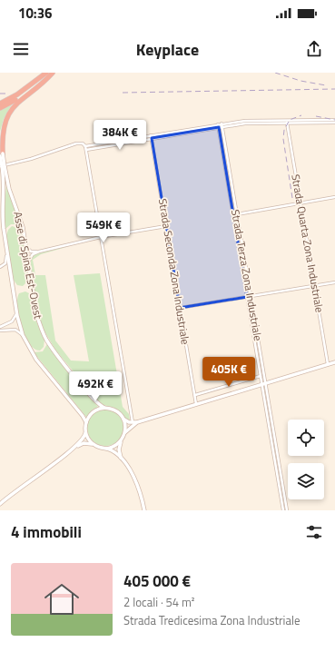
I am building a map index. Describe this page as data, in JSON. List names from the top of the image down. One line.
{"streets":{"main road":["Asse di Spina Est-Ovest"],"street":["Strada Quarta Zona Industriale","Strada Seconda Zona Industriale","Strada Terza Zona Industriale"]},"page":{"status":"10:36","header":"Keyplace","price":["384K €","549K €","405K €","492K €"],"heading":"4 immobili","list":[{"name":"405 000 €","note":"2 locali · 54 m² · Strada Tredicesima Zona Industriale"}]}}
